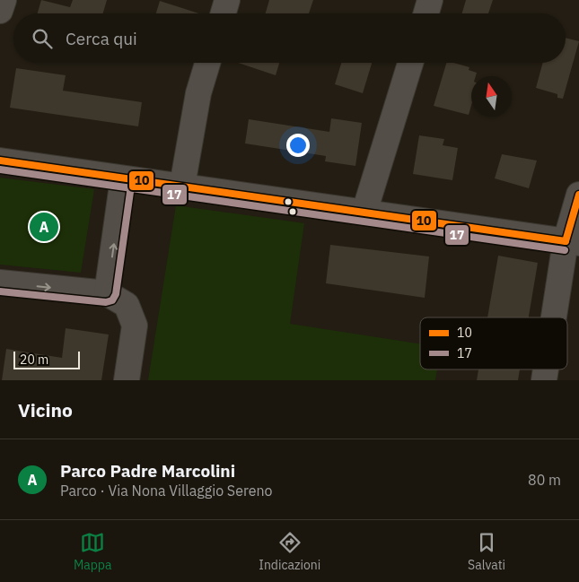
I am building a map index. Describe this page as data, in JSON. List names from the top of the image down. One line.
{"lines":["transit line 10","transit line 17"],"legend":["10","17"],"scale_bar":"20 m","north":"top","page":{"search":"Cerca qui","pins":"A","scale":"20 m","heading":"Vicino","list":[{"mark":"A","name":"Parco Padre Marcolini","note":"Parco · Via Nona Villaggio Sereno","value":"80 m"}],"nav":["Mappa","Indicazioni","Salvati"]}}
